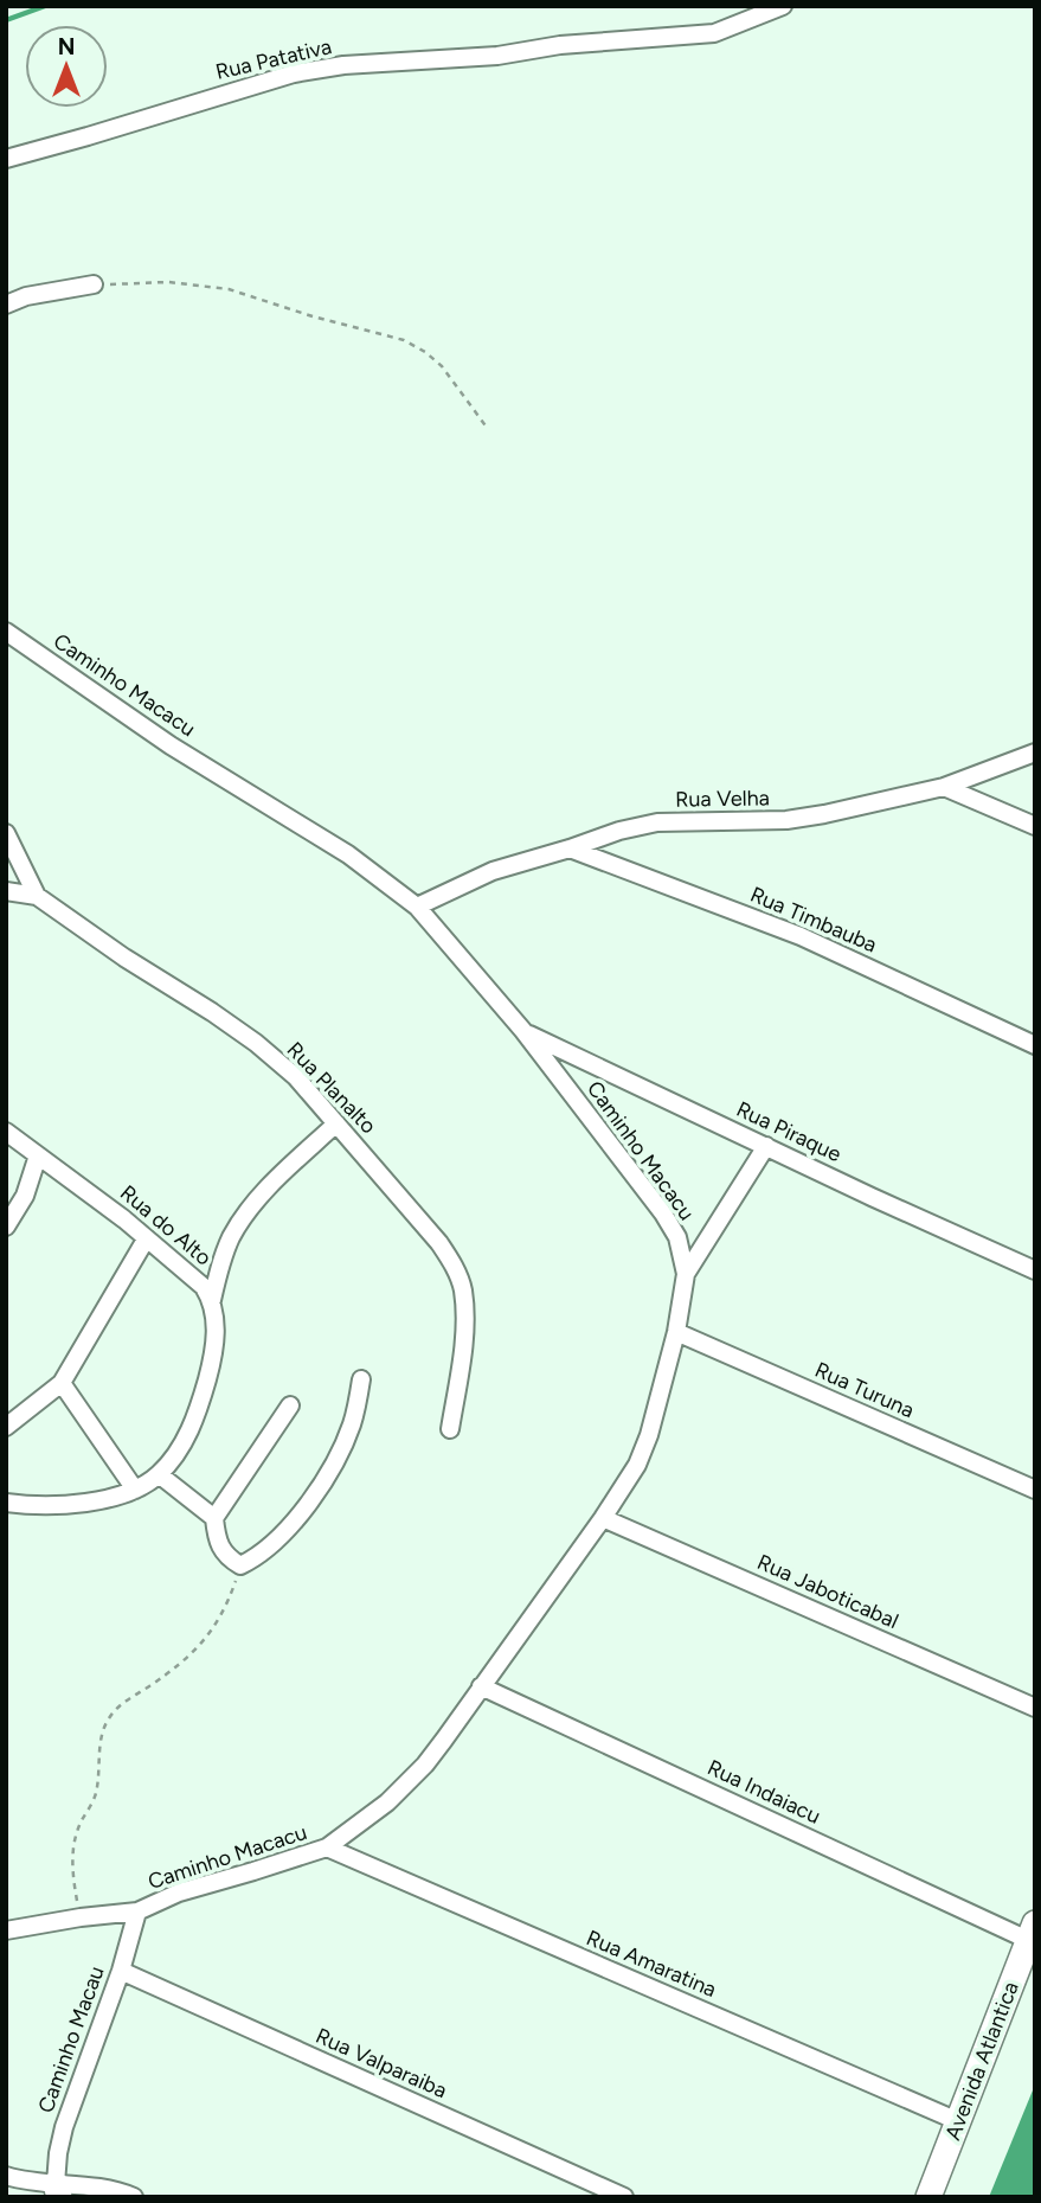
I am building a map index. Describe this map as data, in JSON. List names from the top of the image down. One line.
{"streets":{"street":["Rua Patativa","Caminho Macacu","Rua Velha","Rua Timbauba","Rua Planalto","Rua Piraque","Rua do Alto","Rua Turuna","Rua Jaboticabal","Rua Indaiacu","Rua Amaratina","Caminho Macau","Avenida Atlantica","Rua Valparaiba"]},"crossings":[["Caminho Macacu","Rua Velha"],["Caminho Macacu","Rua Piraque"],["Caminho Macacu","Rua Turuna"],["Caminho Macacu","Rua Jaboticabal"],["Caminho Macacu","Rua Indaiacu"],["Caminho Macacu","Rua Amaratina"],["Caminho Macacu","Caminho Macau"],["Rua Velha","Rua Timbauba"],["Rua Indaiacu","Avenida Atlantica"],["Rua Amaratina","Avenida Atlantica"],["Caminho Macau","Rua Valparaiba"]],"north":"top"}
